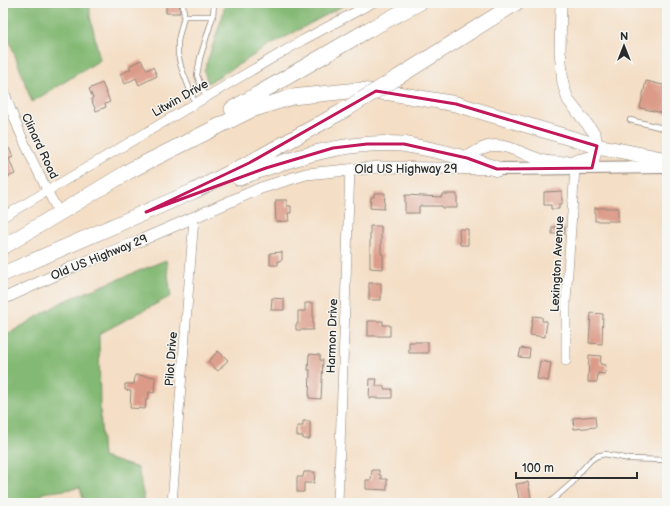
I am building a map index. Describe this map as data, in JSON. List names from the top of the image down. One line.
{"streets":{"main road":["Old US Highway 29"],"street":["Litwin Drive","Clinard Road","Lexington Avenue","Harmon Drive","Pilot Drive"]},"crossings":[["Litwin Drive","Clinard Road"],["Old US Highway 29","Lexington Avenue"],["Old US Highway 29","Harmon Drive"],["Old US Highway 29","Pilot Drive"]],"scale_bar":"100 m","north":"top"}
